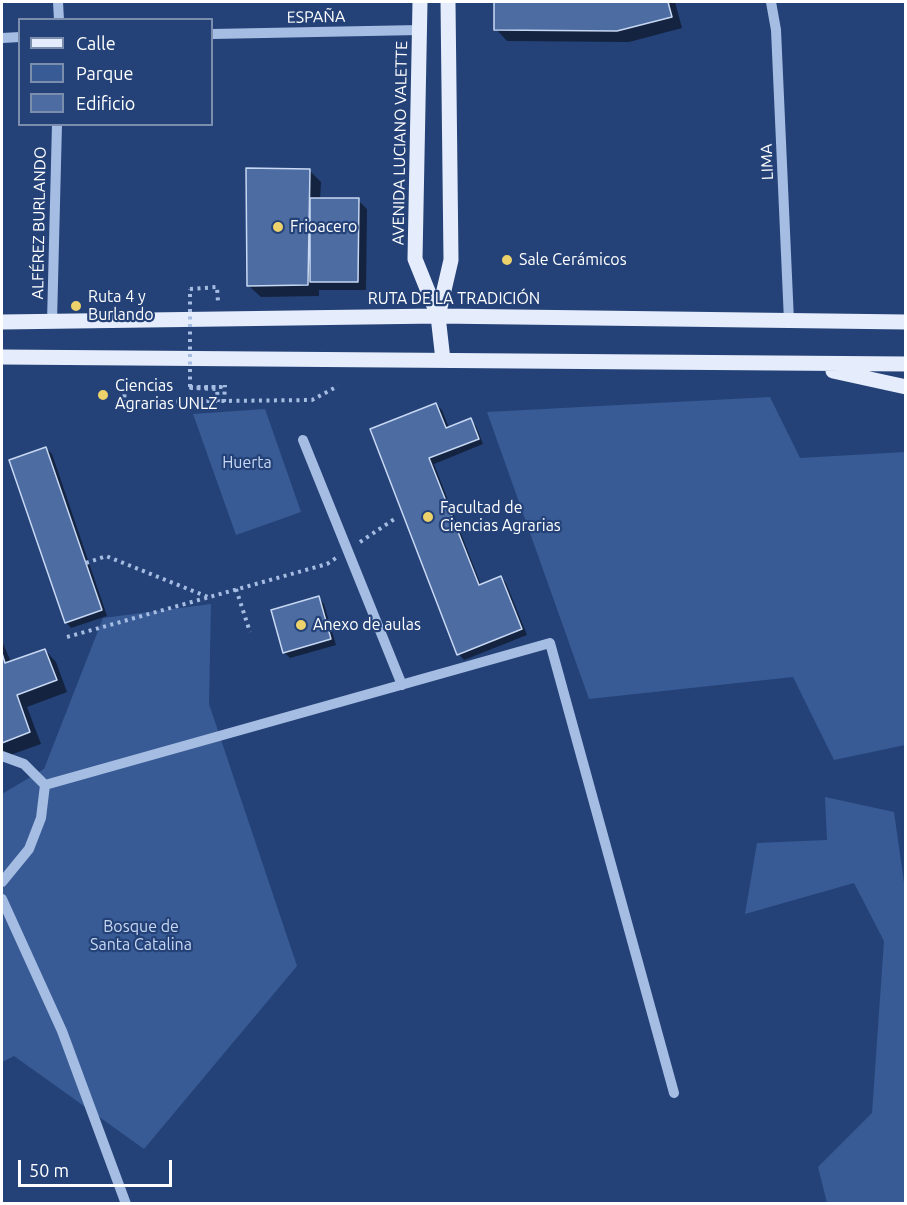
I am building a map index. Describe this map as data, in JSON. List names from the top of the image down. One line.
{"streets":{"main road":["AVENIDA LUCIANO VALETTE","RUTA DE LA TRADICIÓN"],"street":["ESPAÑA","LIMA","ALFÉREZ BURLANDO"]},"crossings":[["ESPAÑA","AVENIDA LUCIANO VALETTE"],["AVENIDA LUCIANO VALETTE","RUTA DE LA TRADICIÓN"],["LIMA","RUTA DE LA TRADICIÓN"],["ALFÉREZ BURLANDO","RUTA DE LA TRADICIÓN"]],"parks":["Huerta","Bosque de Santa Catalina"],"places":["Frioacero","Sale Cerámicos","Ruta 4 y Burlando","Ciencias Agrarias UNLZ","Facultad de Ciencias Agrarias","Anexo de aulas"],"legend":["Calle","Parque","Edificio"],"scale_bar":"50 m"}
